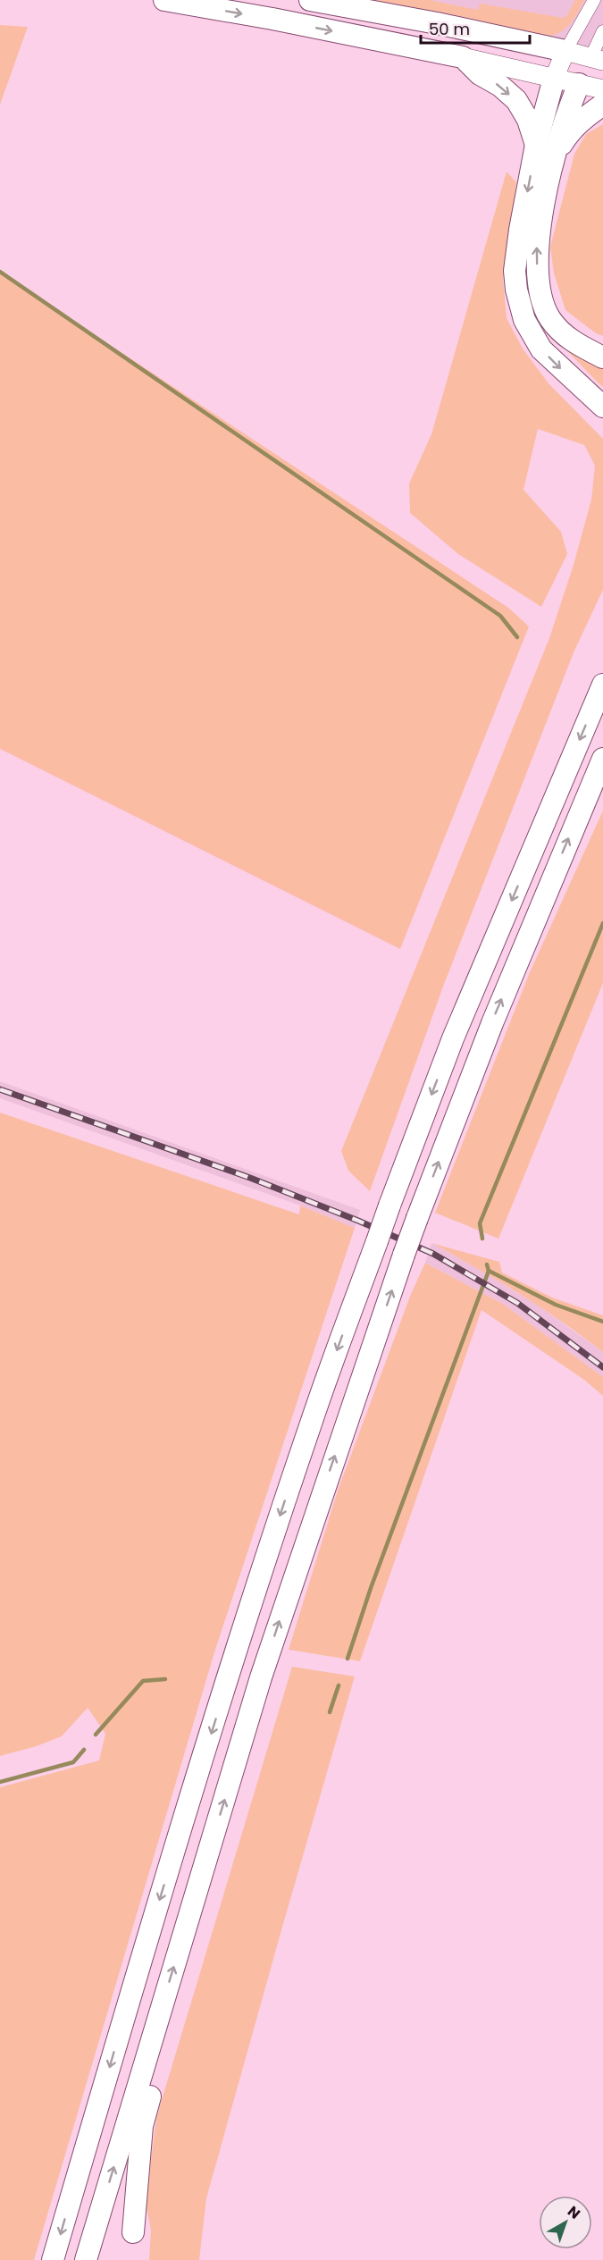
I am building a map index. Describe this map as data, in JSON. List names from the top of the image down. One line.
{"scale_bar":"50 m","north":"top right"}
